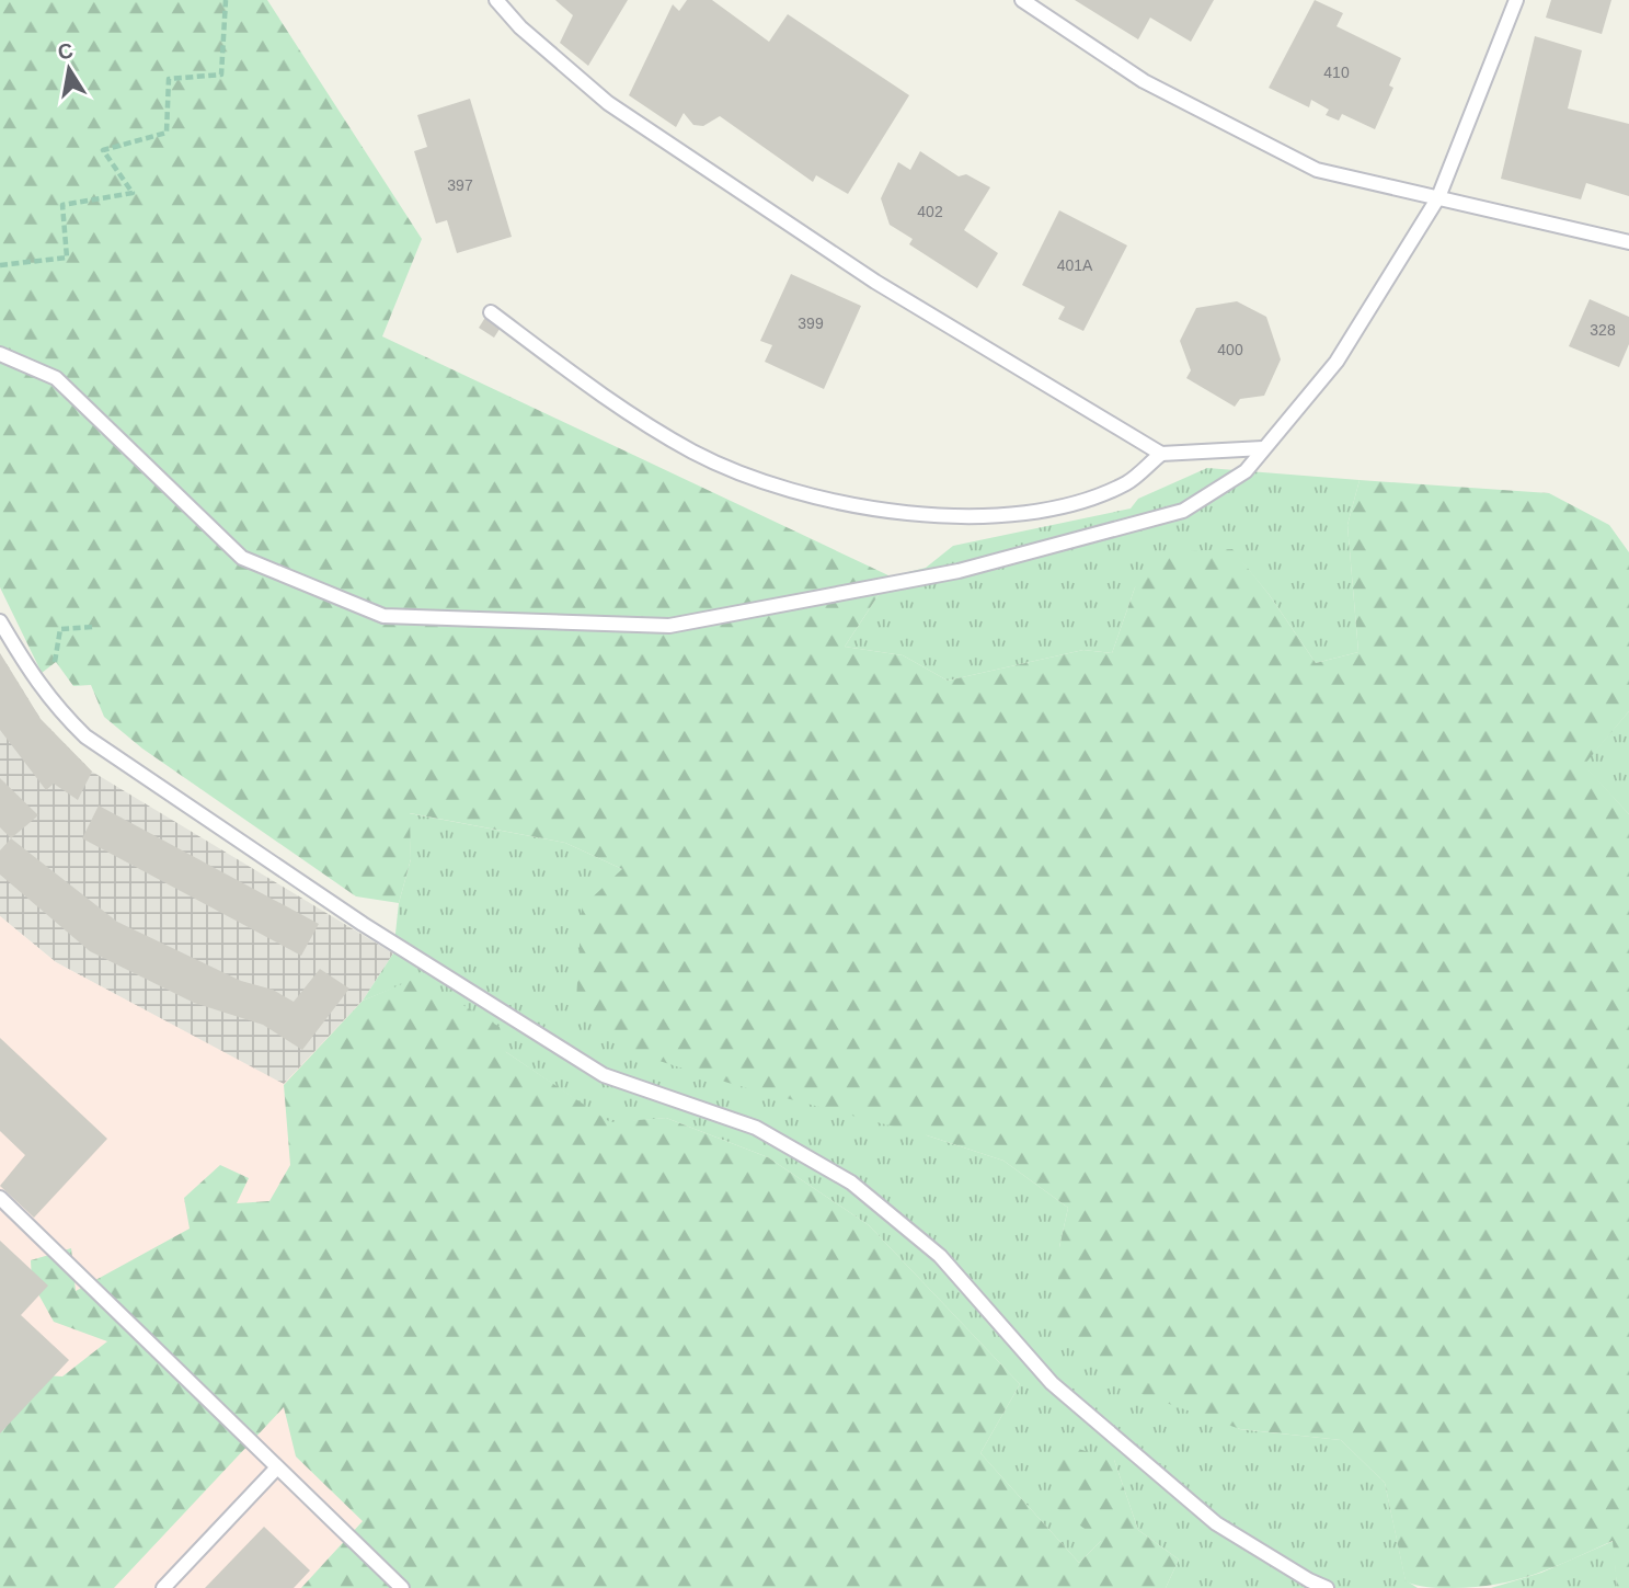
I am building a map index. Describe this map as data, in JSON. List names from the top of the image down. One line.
{"house_numbers":["410","397","402","401А","399","328","400"],"north":"top"}
